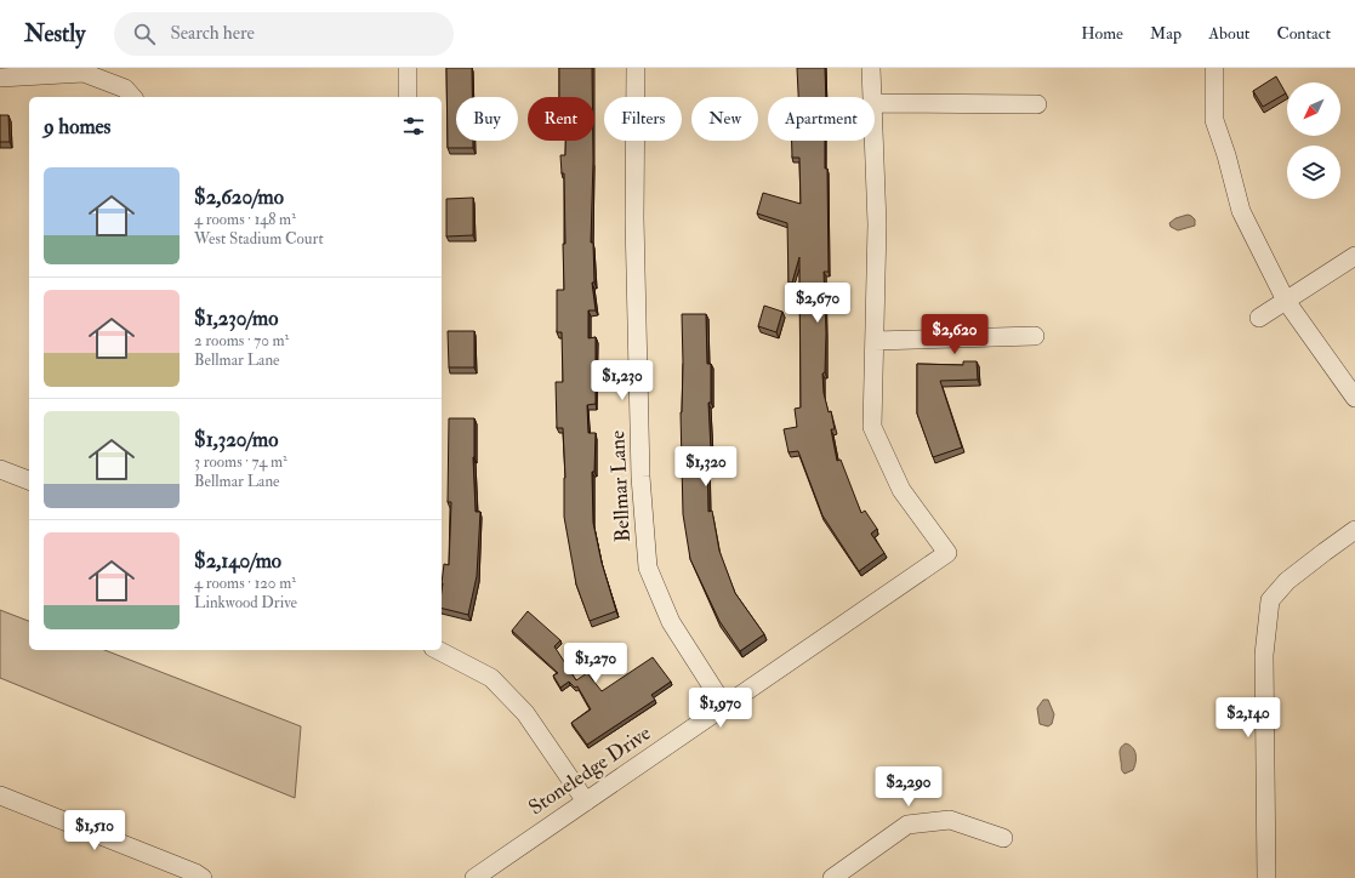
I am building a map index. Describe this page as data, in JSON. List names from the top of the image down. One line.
{"streets":{"street":["Bellmar Lane","Stoneledge Drive"]},"crossings":[["Bellmar Lane","Stoneledge Drive"]],"north":"bottom left","page":{"header":"Nestly","search":"Search here","nav":["Home","Map","About","Contact"],"chip":["Buy","Rent","Filters","New","Apartment"],"heading":"9 homes","list":[{"name":"$2,620/mo","note":"4 rooms · 148 m² · West Stadium Court"},{"name":"$1,230/mo","note":"2 rooms · 70 m² · Bellmar Lane"},{"name":"$1,320/mo","note":"3 rooms · 74 m² · Bellmar Lane"},{"name":"$2,140/mo","note":"4 rooms · 120 m² · Linkwood Drive"}],"price":["$2,670","$2,620","$1,230","$1,320","$1,270","$1,970","$2,140","$2,290","$1,510"]}}
